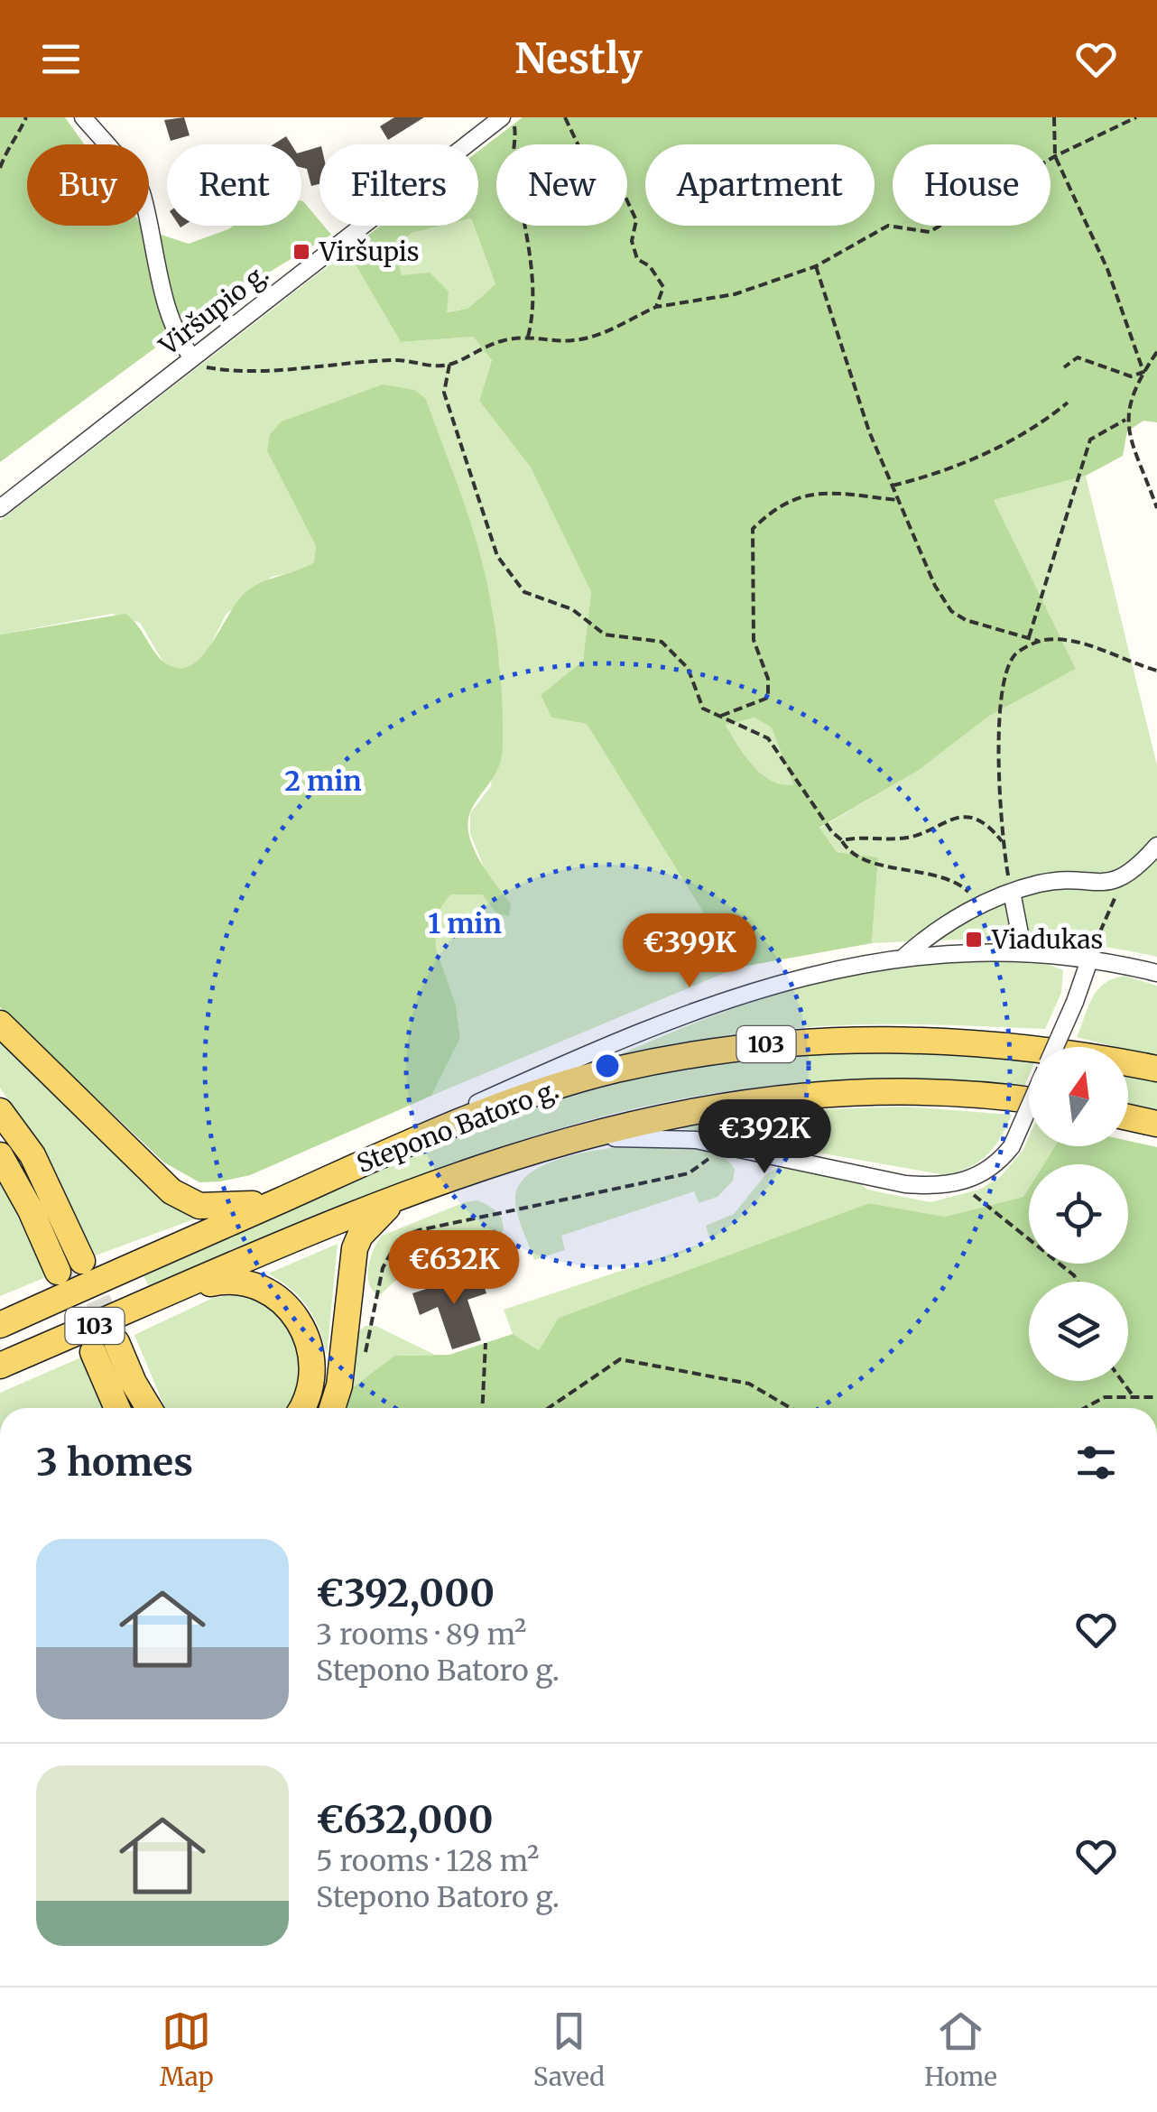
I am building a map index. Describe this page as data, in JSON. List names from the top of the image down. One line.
{"streets":{"main road":["103","Stepono Batoro g."],"street":["Viršupio g."]},"places":{"transit":["Viršupis","Viadukas"]},"north":"top","page":{"header":"Nestly","chip":["Buy","Rent","Filters","New","Apartment","House"],"price":["€399K","€392K","€632K"],"heading":"3 homes","list":[{"name":"€392,000","note":"3 rooms · 89 m² · Stepono Batoro g."},{"name":"€632,000","note":"5 rooms · 128 m² · Stepono Batoro g."}],"tabs":["Map","Saved","Home"]},"rings":["2 min","1 min"]}
